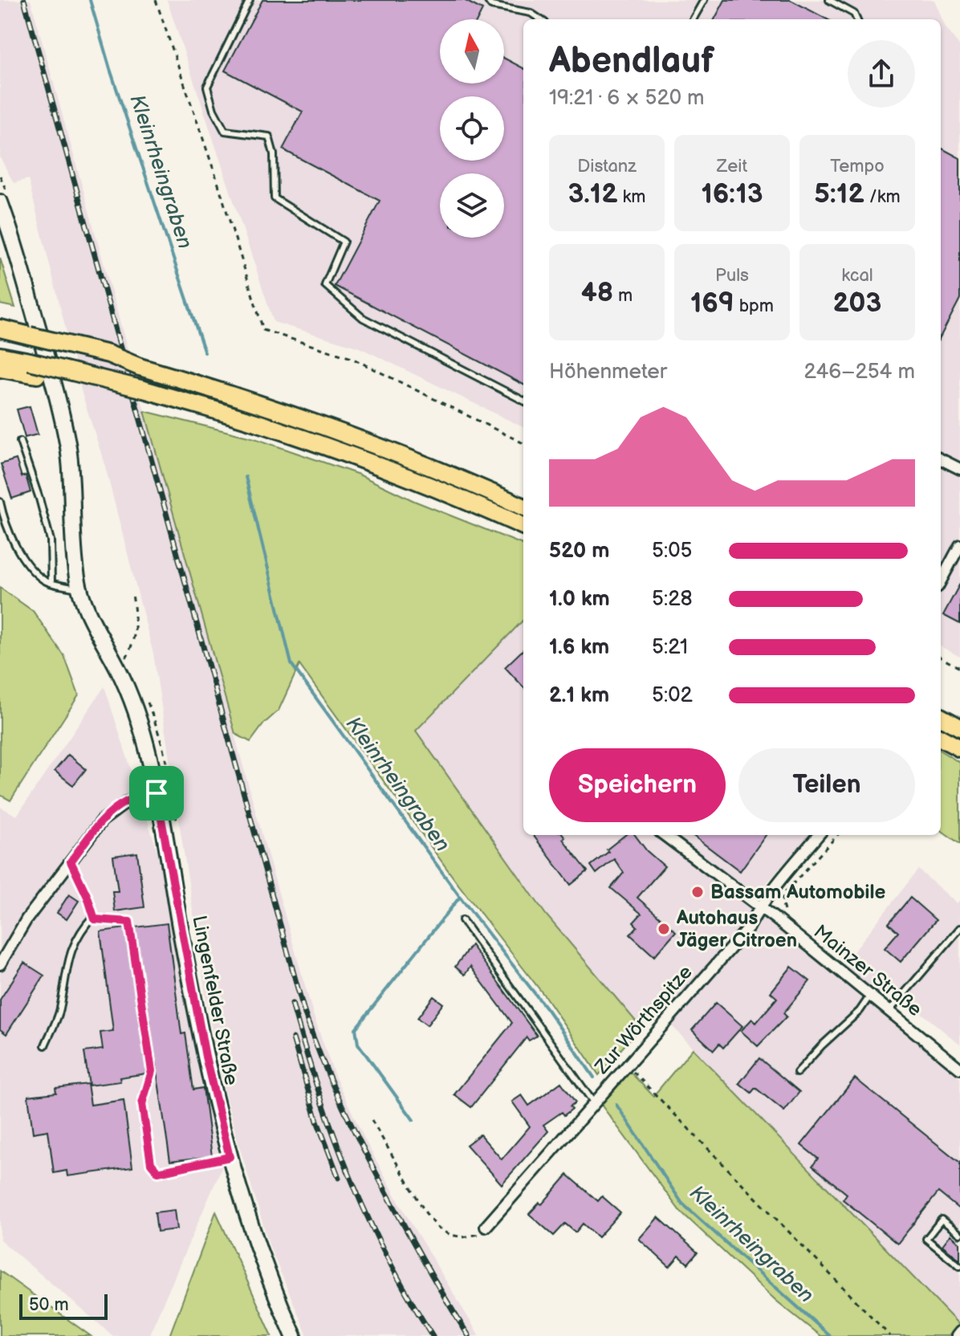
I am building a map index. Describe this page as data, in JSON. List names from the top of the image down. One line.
{"streets":{"main road":["Lingenfelder Straße"],"street":["Mainzer Straße","Zur Wörthspitze"]},"crossings":[["Mainzer Straße","Zur Wörthspitze"]],"water":["Kleinrheingraben"],"places":["Bassam Automobile","Autohaus Jäger Citroen"],"scale_bar":"50 m","north":"top","page":{"heading":["Abendlauf","19:21 · 6 × 520 m"],"stats":[["Distanz","3.12 km"],["Zeit","16:13"],["Tempo","5:12 /km"],["48 m"],["Puls","169 bpm"],["kcal","203"]],"chart":["Höhenmeter","246–254 m"],"list":[{"name":"520 m","note":"5:05"},{"name":"1.0 km","note":"5:28"},{"name":"1.6 km","note":"5:21"},{"name":"2.1 km","note":"5:02"}],"buttons":["Speichern","Teilen"],"scale":"50 m"}}
